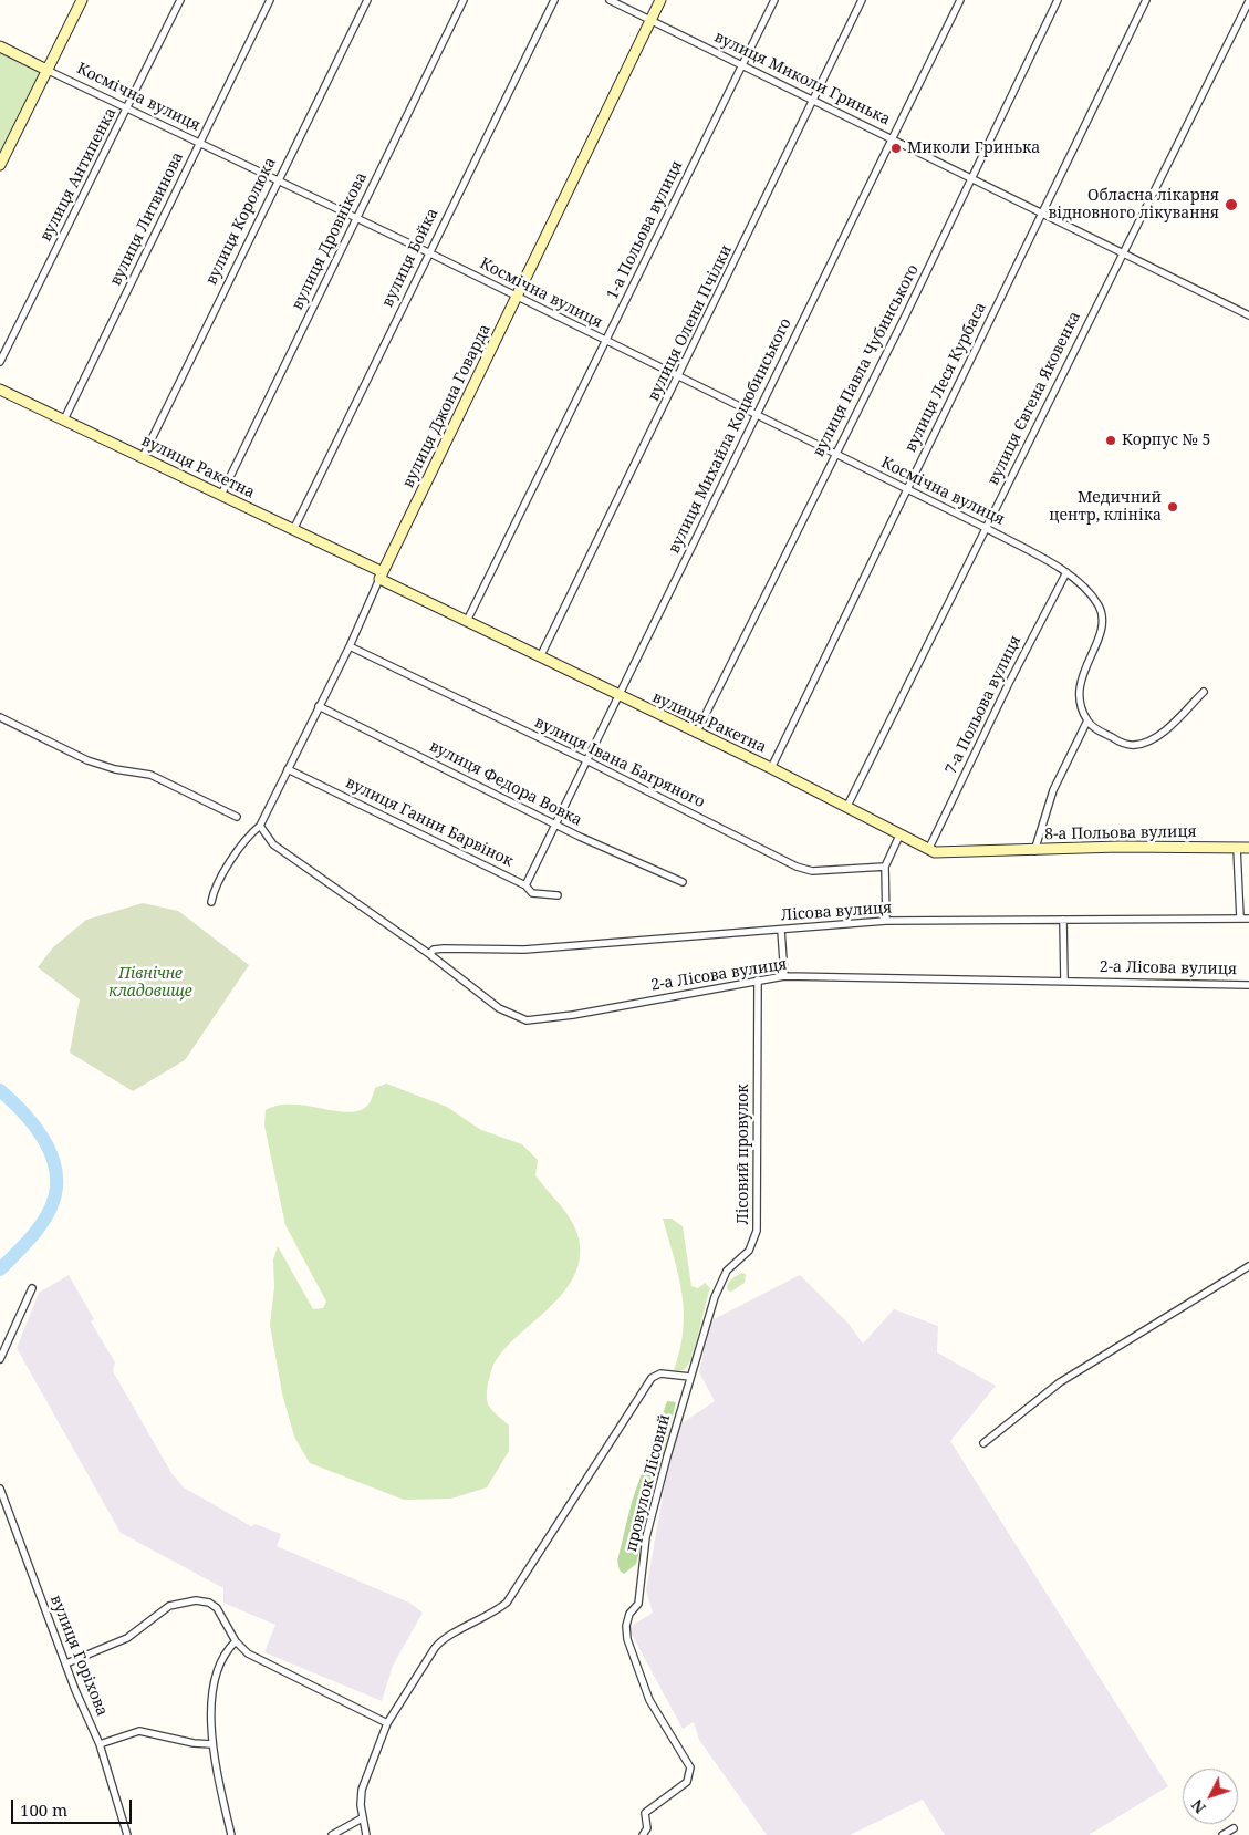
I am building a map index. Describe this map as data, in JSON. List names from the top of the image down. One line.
{"streets":{"street":["вулиця Миколи Гринька","Космічна вулиця","вулиця Антипенка","вулиця Литвинова","вулиця Королюка","1-а Польова вулиця","вулиця Дровнікова","вулиця Бойка","вулиця Олени Пчілки","вулиця Павла Чубинського","вулиця Леся Курбаса","вулиця Євгена Яковенка","вулиця Джона Говарда","вулиця Михайла Коцюбинського","вулиця Ракетна","7-а Польова вулиця","вулиця Івана Багряного","вулиця Федора Вовка","вулиця Ганни Барвінок","8-а Польова вулиця","Лісова вулиця","2-а Лісова вулиця","Лісовий провулок","провулок Лісовий","вулиця Горіхова"]},"crossings":[["вулиця Миколи Гринька","1-а Польова вулиця"],["вулиця Миколи Гринька","вулиця Олени Пчілки"],["вулиця Миколи Гринька","вулиця Павла Чубинського"],["вулиця Миколи Гринька","вулиця Леся Курбаса"],["вулиця Миколи Гринька","вулиця Євгена Яковенка"],["вулиця Миколи Гринька","вулиця Джона Говарда"],["вулиця Миколи Гринька","вулиця Михайла Коцюбинського"],["Космічна вулиця","вулиця Антипенка"],["Космічна вулиця","вулиця Литвинова"],["Космічна вулиця","вулиця Королюка"],["Космічна вулиця","1-а Польова вулиця"],["Космічна вулиця","вулиця Дровнікова"],["Космічна вулиця","вулиця Бойка"],["Космічна вулиця","вулиця Олени Пчілки"],["Космічна вулиця","вулиця Павла Чубинського"],["Космічна вулиця","вулиця Леся Курбаса"],["Космічна вулиця","вулиця Євгена Яковенка"],["Космічна вулиця","вулиця Джона Говарда"],["Космічна вулиця","вулиця Михайла Коцюбинського"],["Космічна вулиця","7-а Польова вулиця"],["Космічна вулиця","8-а Польова вулиця"],["вулиця Литвинова","вулиця Ракетна"],["вулиця Королюка","вулиця Ракетна"],["1-а Польова вулиця","вулиця Ракетна"],["вулиця Дровнікова","вулиця Ракетна"],["вулиця Бойка","вулиця Ракетна"],["вулиця Олени Пчілки","вулиця Ракетна"],["вулиця Павла Чубинського","вулиця Ракетна"],["вулиця Леся Курбаса","вулиця Ракетна"],["вулиця Євгена Яковенка","вулиця Ракетна"],["вулиця Джона Говарда","вулиця Ракетна"],["вулиця Джона Говарда","вулиця Івана Багряного"],["вулиця Джона Говарда","вулиця Федора Вовка"],["вулиця Джона Говарда","вулиця Ганни Барвінок"],["вулиця Джона Говарда","2-а Лісова вулиця"],["вулиця Михайла Коцюбинського","вулиця Ракетна"],["вулиця Михайла Коцюбинського","вулиця Івана Багряного"],["вулиця Михайла Коцюбинського","вулиця Федора Вовка"],["вулиця Михайла Коцюбинського","вулиця Ганни Барвінок"],["вулиця Ракетна","7-а Польова вулиця"],["вулиця Ракетна","8-а Польова вулиця"],["Лісова вулиця","2-а Лісова вулиця"],["2-а Лісова вулиця","Лісовий провулок"],["Лісовий провулок","провулок Лісовий"]],"parks":["Північне кладовище"],"places":["Миколи Гринька","Обласна лікарня відновного лікування","Корпус № 5","Медичний центр, клініка"],"scale_bar":"100 m","north":"bottom left"}
